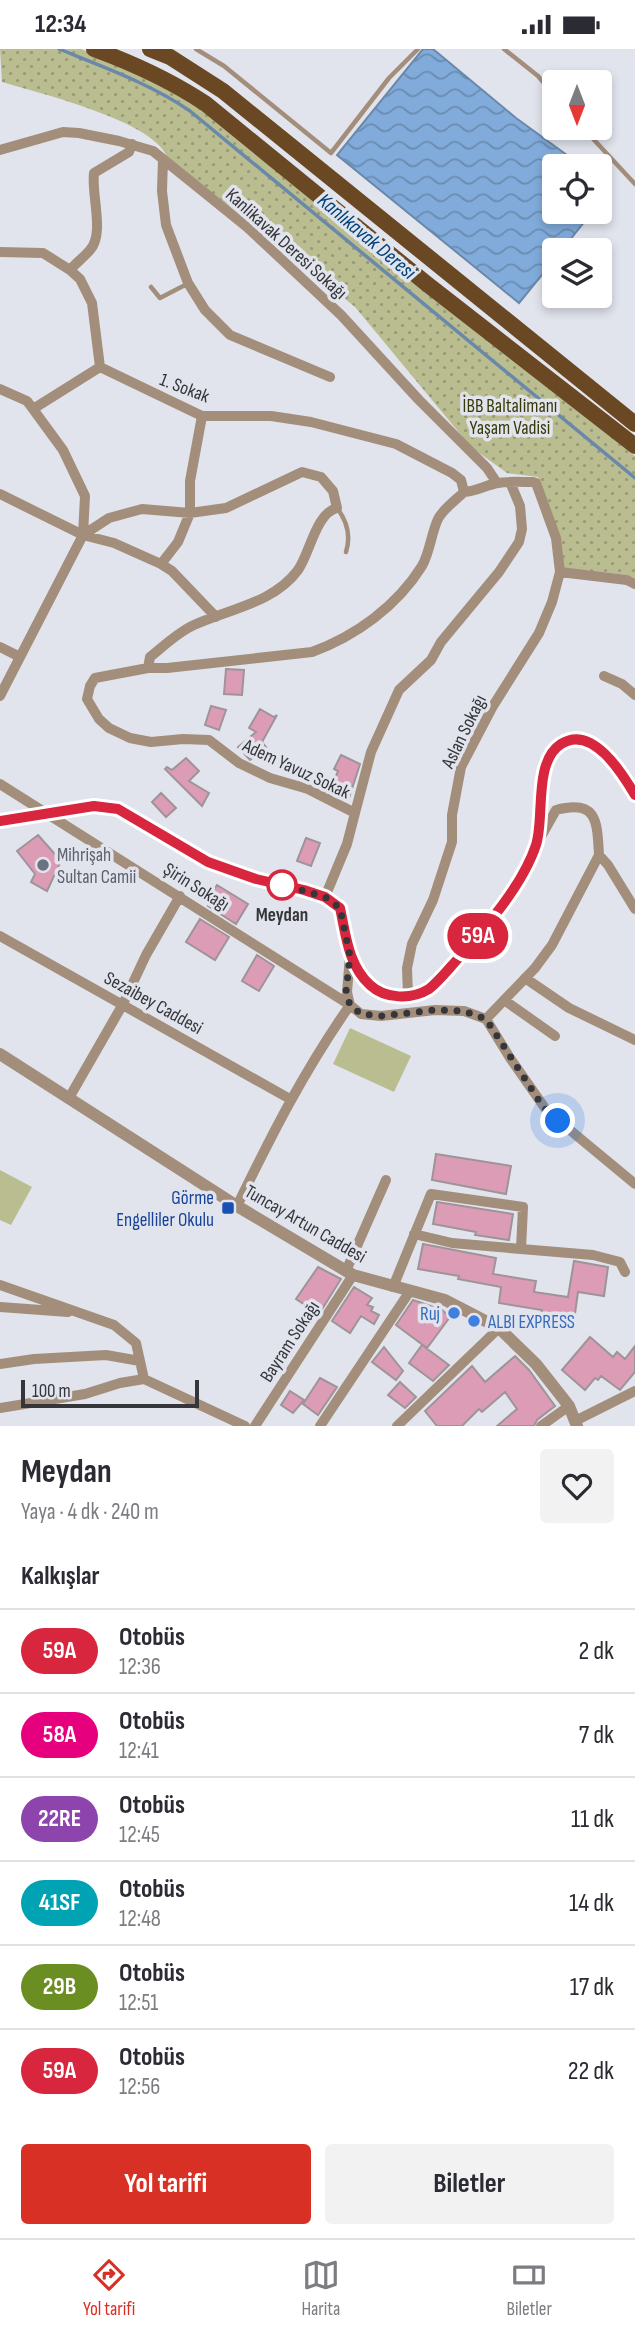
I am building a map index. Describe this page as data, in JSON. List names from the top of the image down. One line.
{"streets":{"street":["Kanlikavak Deresi Sokağı","1. Sokak","Aslan Sokağı","Adem Yavuz Sokak","Şirin Sokağı","Sezaibey Caddesi","Tuncay Artun Caddesi","Bayram Sokağı"]},"crossings":[["Kanlikavak Deresi Sokağı","Adem Yavuz Sokak"],["1. Sokak","Adem Yavuz Sokak"],["Tuncay Artun Caddesi","Bayram Sokağı"]],"water":["Kanlıkavak Deresi"],"parks":["İBB Baltalimanı Yaşam Vadisi"],"places":{"other":["Mihrişah Sultan Camii","Meydan","Ruj","ALBI EXPRESS"],"transit":["Görme Engelliler Okulu"]},"lines":["bus line 59A"],"scale_bar":"100 m","north":"bottom","page":{"status":"12:34","on_map":"59A","scale":"100 m","heading":[["Meydan","Yaya · 4 dk · 240 m"],"Kalkışlar"],"list":[{"mark":"59A","name":"Otobüs","note":"12:36","value":"2 dk"},{"mark":"58A","name":"Otobüs","note":"12:41","value":"7 dk"},{"mark":"22RE","name":"Otobüs","note":"12:45","value":"11 dk"},{"mark":"41SF","name":"Otobüs","note":"12:48","value":"14 dk"},{"mark":"29B","name":"Otobüs","note":"12:51","value":"17 dk"},{"mark":"59A","name":"Otobüs","note":"12:56","value":"22 dk"}],"buttons":["Yol tarifi","Biletler"],"tabs":["Yol tarifi","Harita","Biletler"]}}
